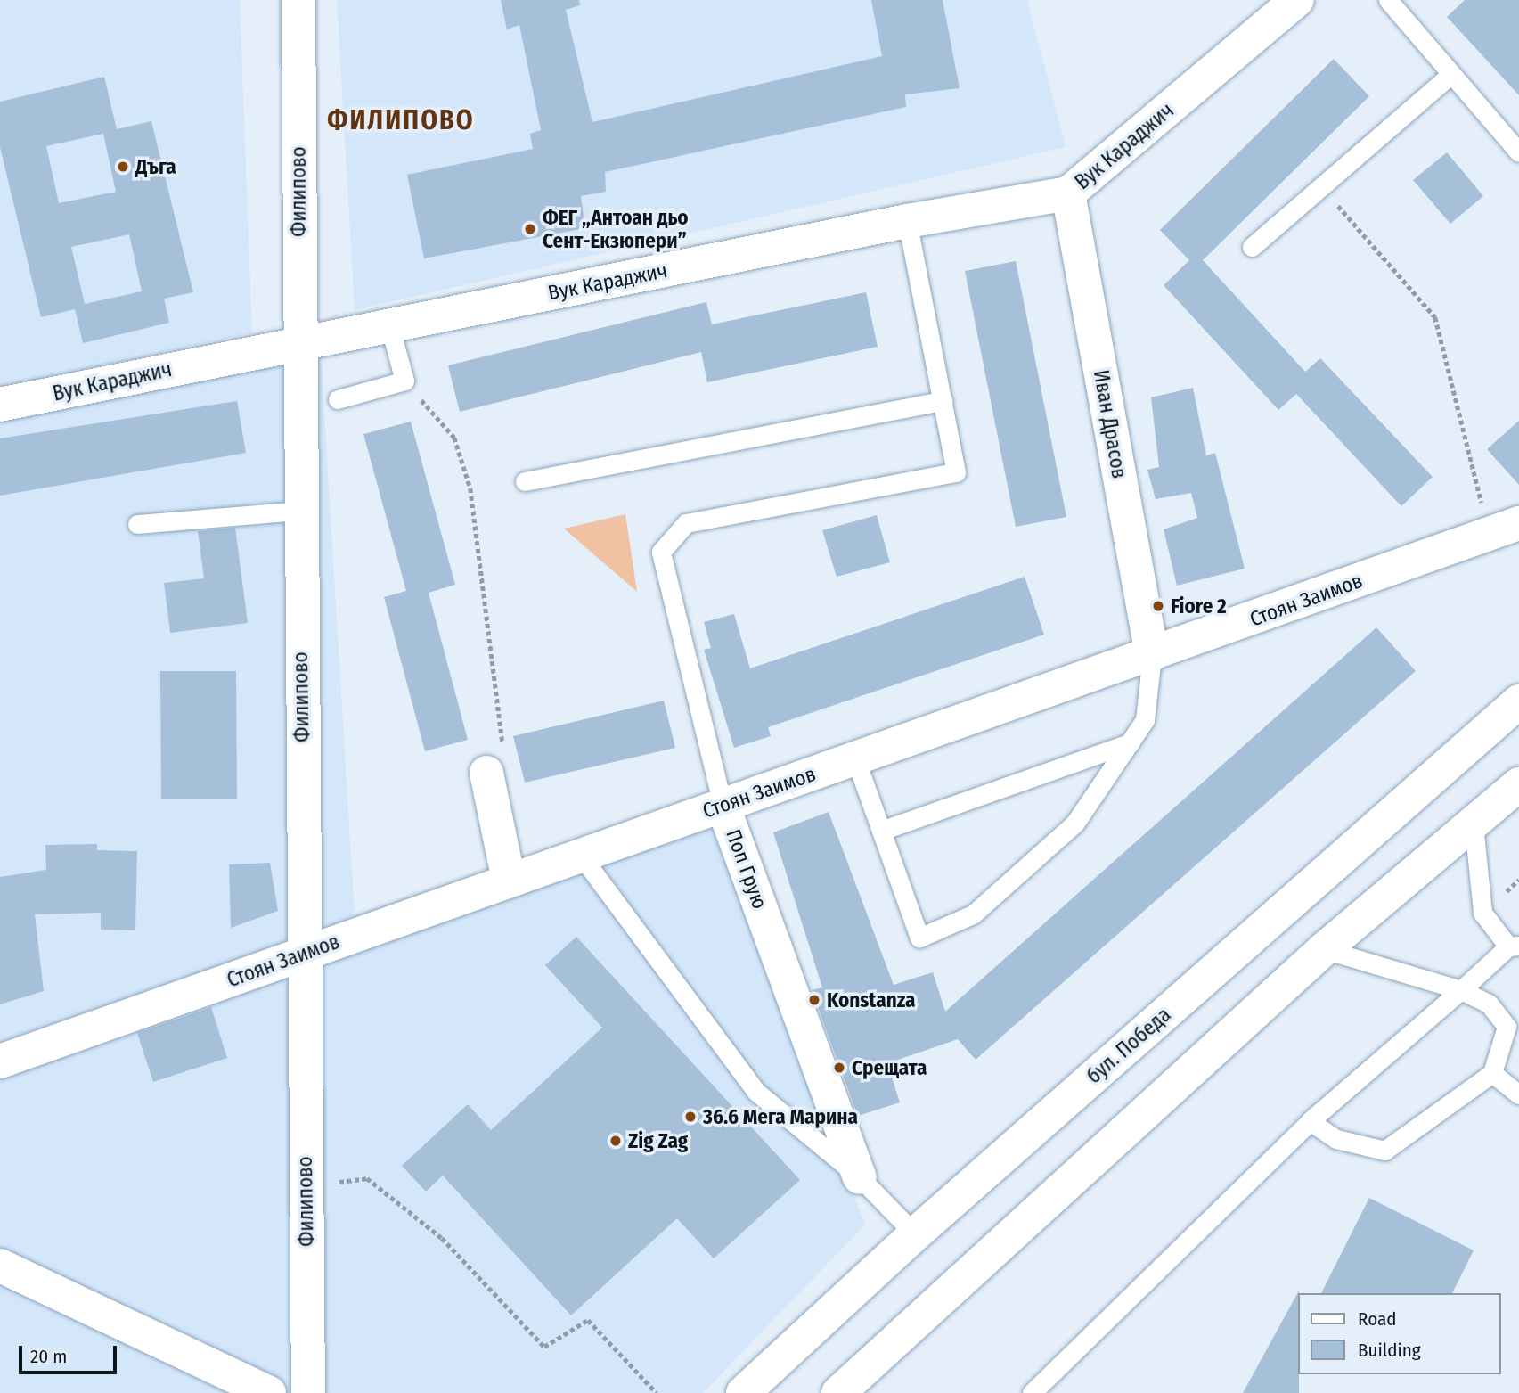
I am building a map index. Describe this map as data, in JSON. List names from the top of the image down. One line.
{"streets":{"street":["Вук Караджич","Филипово","Иван Драсов","Стоян Заимов","Поп Грую","бул. Победа"]},"crossings":[["Вук Караджич","Филипово"],["Вук Караджич","Иван Драсов"],["Филипово","Стоян Заимов"],["Иван Драсов","Стоян Заимов"],["Стоян Заимов","Поп Грую"]],"districts":["ФИЛИПОВО"],"places":["Дъга","ФЕГ „Антоан дьо Сент-Екзюпери”","Fiore 2","Konstanza","Срещата","36.6 Мега Марина","Zig Zag"],"legend":["Road","Building"],"scale_bar":"20 m"}
